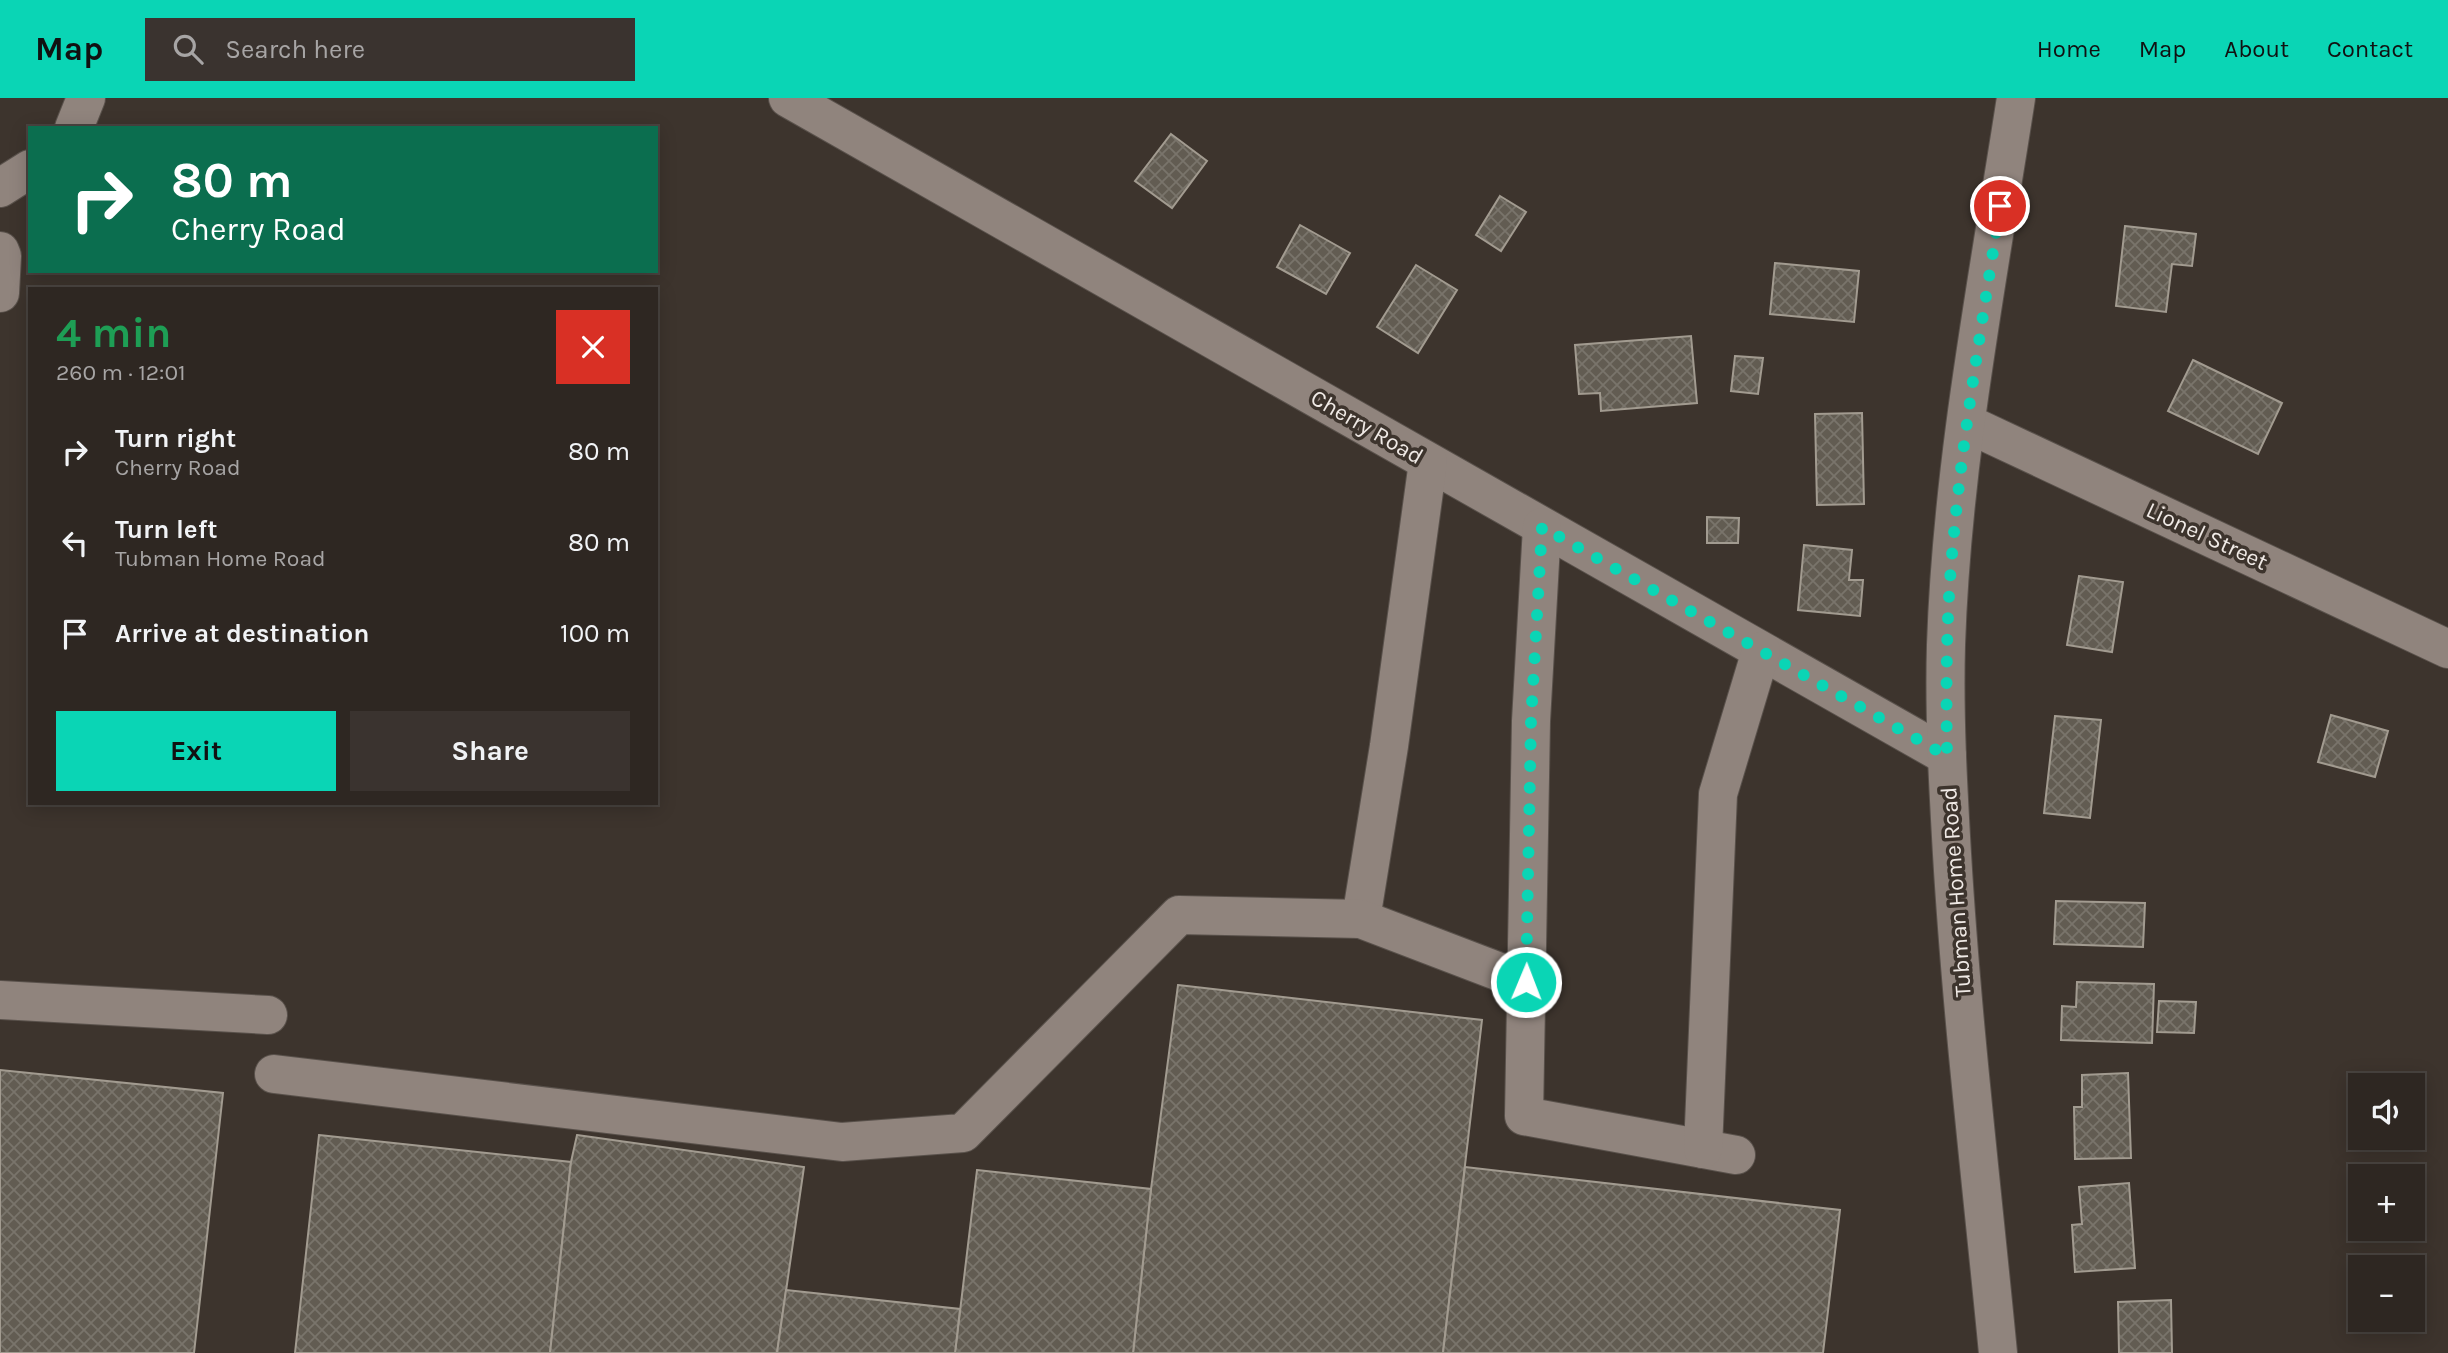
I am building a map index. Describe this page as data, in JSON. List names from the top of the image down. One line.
{"streets":{"street":["Cherry Road","Lionel Street","Tubman Home Road"]},"crossings":[["Cherry Road","Tubman Home Road"],["Lionel Street","Tubman Home Road"]],"page":{"header":"Map","search":"Search here","nav":["Home","Map","About","Contact"],"turn":["80 m","Cherry Road"],"heading":["4 min","260 m · 12:01"],"list":[{"name":"Turn right","note":"Cherry Road","value":"80 m"},{"name":"Turn left","note":"Tubman Home Road","value":"80 m"},{"name":"Arrive at destination","value":"100 m"}],"buttons":["Exit","Share"],"map_buttons":["+","−"]}}
